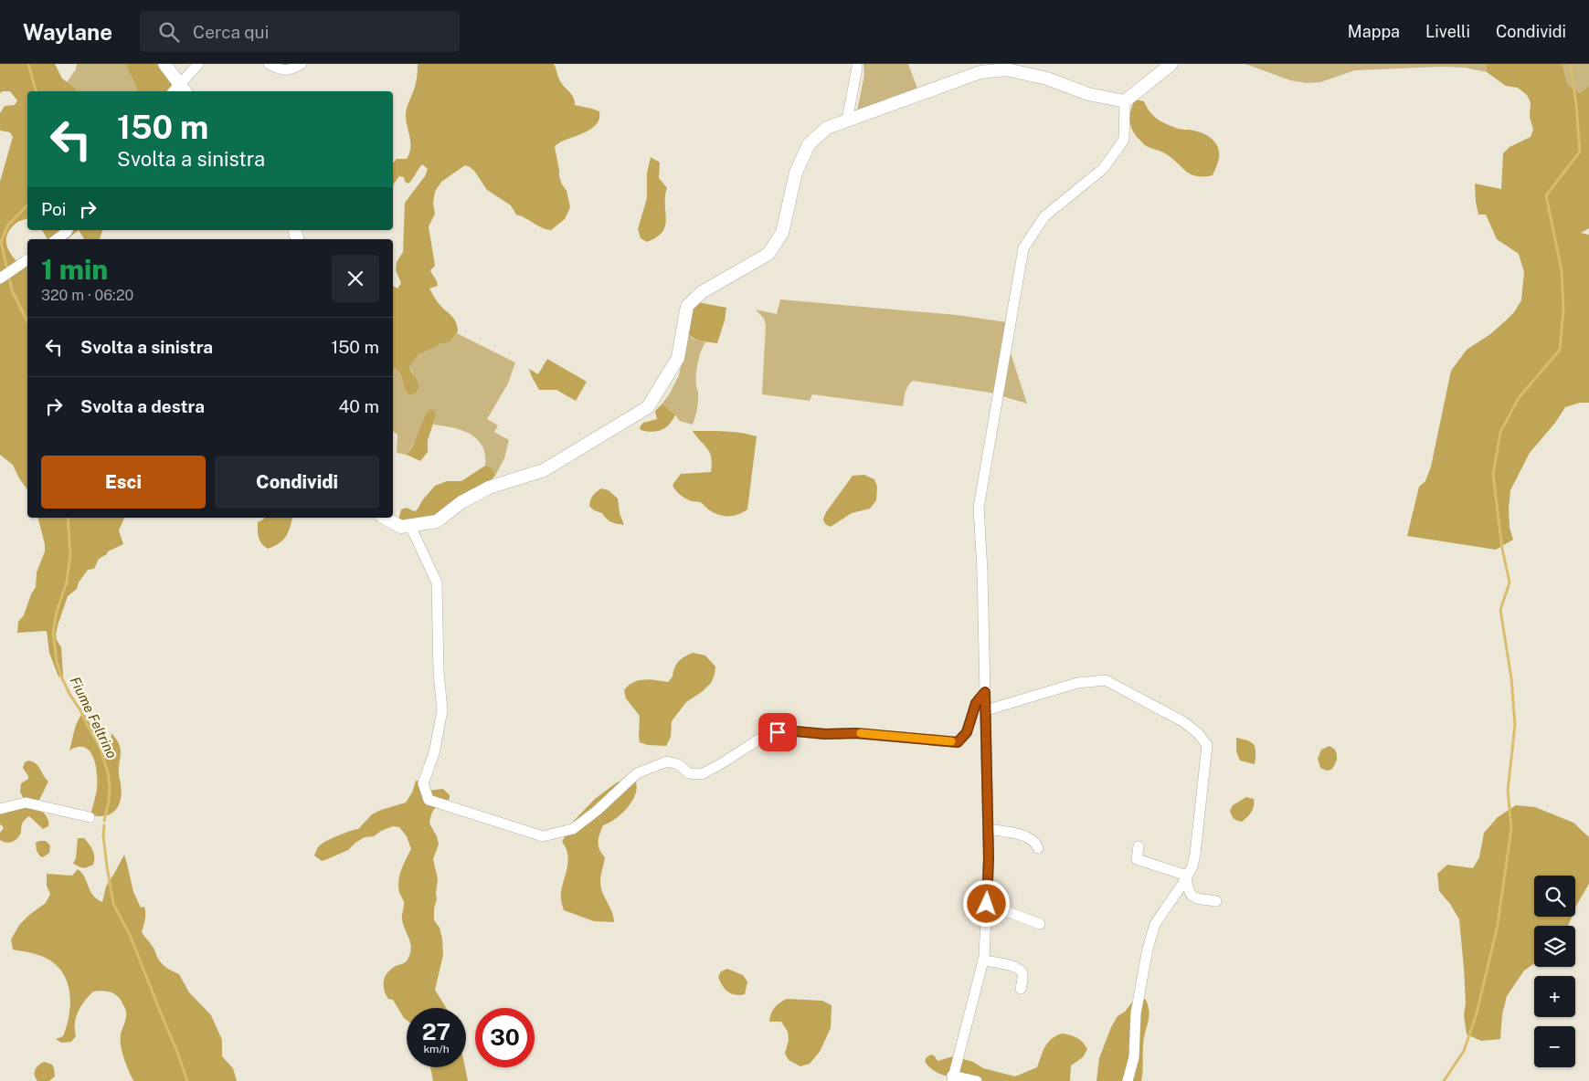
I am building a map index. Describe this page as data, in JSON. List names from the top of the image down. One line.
{"water":["Fiume Feltrino"],"page":{"header":"Waylane","search":"Cerca qui","nav":["Mappa","Livelli","Condividi"],"turn":["150 m","Svolta a sinistra"],"then":"Poi","heading":["1 min","320 m · 06:20"],"list":[{"name":"Svolta a sinistra","value":"150 m"},{"name":"Svolta a destra","value":"40 m"}],"buttons":["Esci","Condividi"],"map_buttons":["+","−"],"speed":"27 km/h","limit":"30"}}
